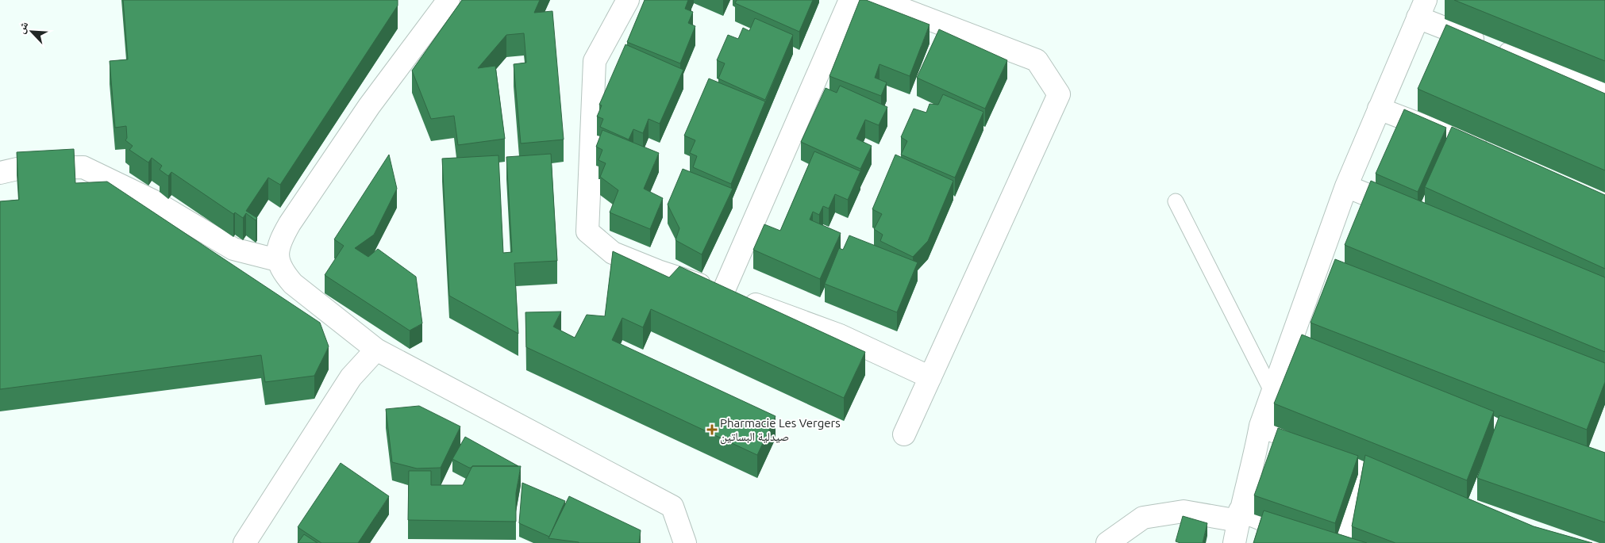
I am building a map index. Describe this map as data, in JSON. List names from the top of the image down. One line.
{"places":{"health":["Pharmacie Les Vergers صيدلية البساتين"]},"north":"top left"}
